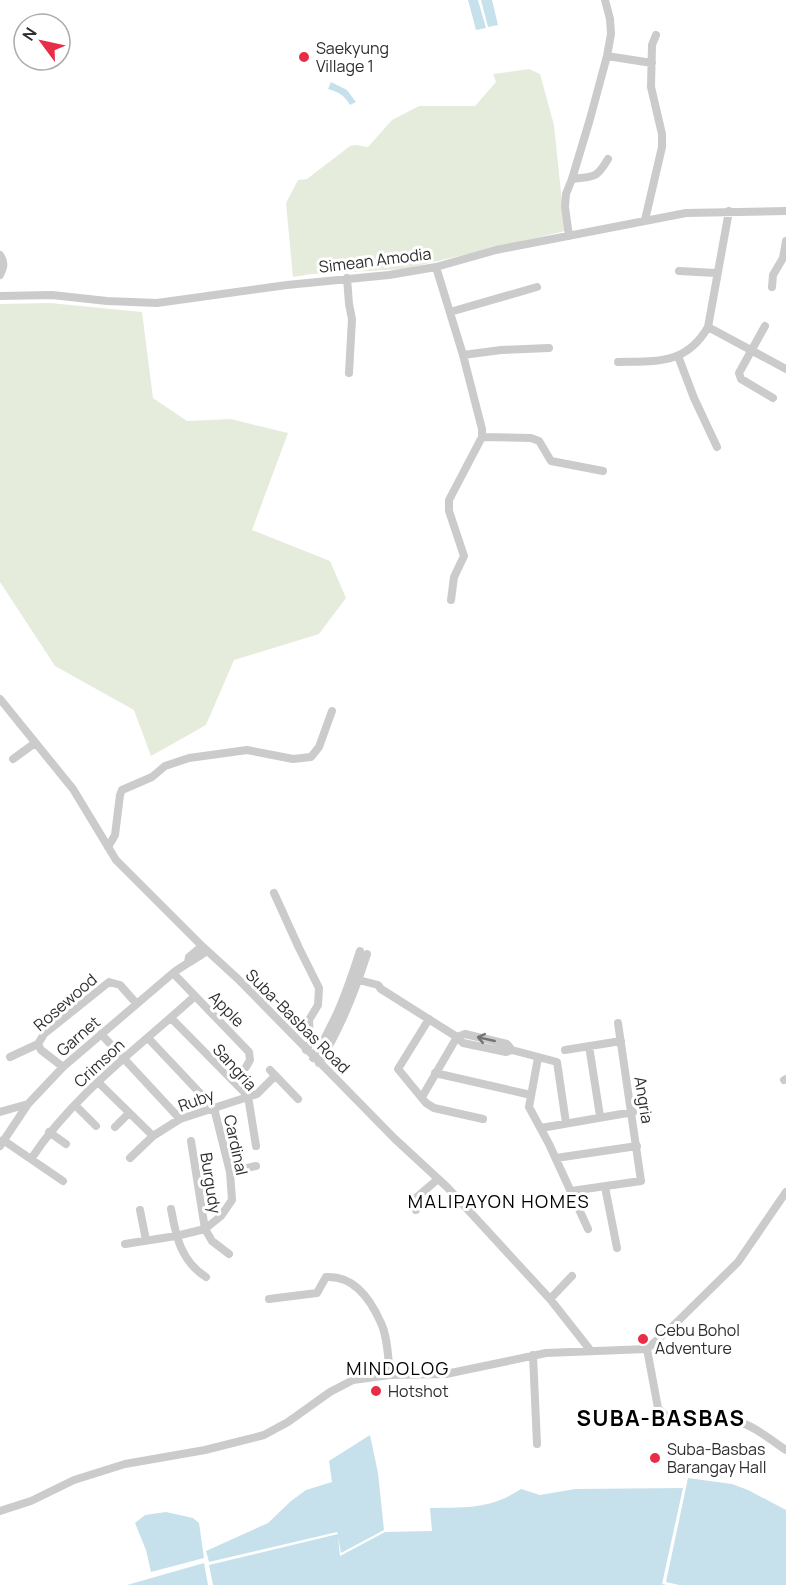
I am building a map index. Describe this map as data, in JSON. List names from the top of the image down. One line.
{"streets":{"street":["Simean Amodia","Rosewood","Apple","Suba-Basbas Road","Garnet","Crimson","Sangria","Ruby","Angria","Cardinal","Burgudy"]},"crossings":[["Rosewood","Garnet"],["Apple","Garnet"],["Apple","Crimson"],["Suba-Basbas Road","Garnet"],["Crimson","Sangria"],["Crimson","Cardinal"],["Sangria","Ruby"],["Ruby","Cardinal"],["Cardinal","Burgudy"]],"districts":["MALIPAYON HOMES","MINDOLOG","SUBA-BASBAS"],"places":["Saekyung Village 1","Cebu Bohol Adventure","Hotshot","Suba-Basbas Barangay Hall"],"north":"top left"}
